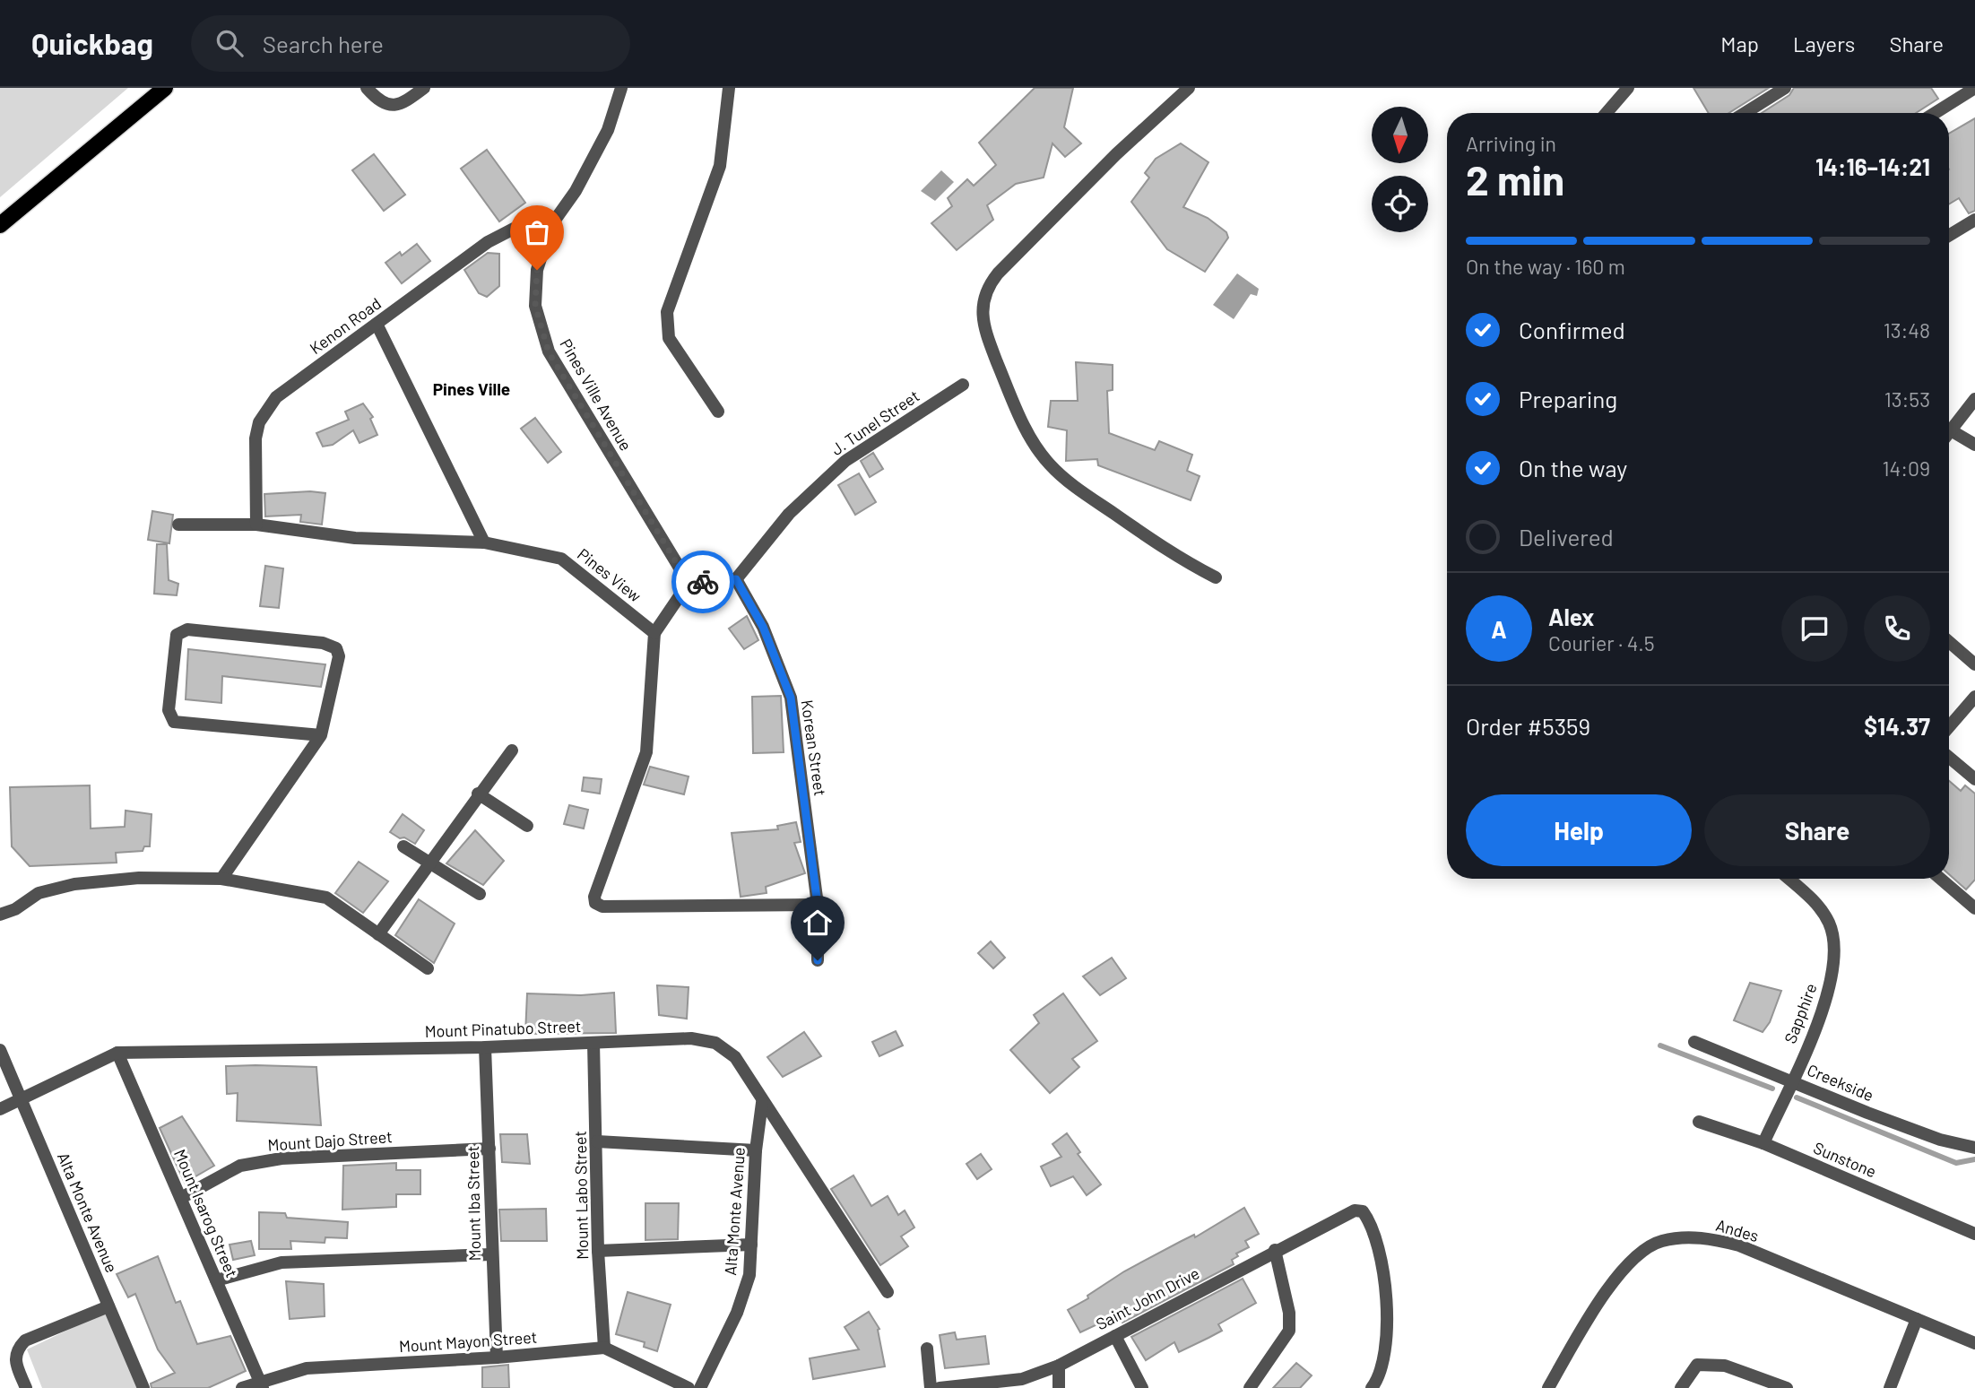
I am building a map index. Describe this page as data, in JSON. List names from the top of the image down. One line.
{"streets":{"street":["Kenon Road","Pines Ville Avenue","J. Tunel Street","Pines View","Korean Street","Sapphire","Mount Pinatubo Street","Creekside","Mount Dajo Street","Sunstone","Mount Labo Street","Mount Iba Street","Alta Monte Avenue","Mount Isarog Street","Andes","Saint John Drive","Mount Mayon Street"]},"crossings":[["Kenon Road","Pines Ville Avenue"],["Kenon Road","Pines View"],["J. Tunel Street","Korean Street"],["Sapphire","Creekside"],["Sapphire","Sunstone"],["Mount Pinatubo Street","Mount Labo Street"],["Mount Pinatubo Street","Mount Iba Street"],["Mount Pinatubo Street","Alta Monte Avenue"],["Mount Pinatubo Street","Mount Isarog Street"],["Mount Dajo Street","Mount Iba Street"],["Mount Dajo Street","Mount Isarog Street"],["Mount Labo Street","Mount Mayon Street"],["Mount Iba Street","Mount Mayon Street"],["Mount Isarog Street","Mount Mayon Street"]],"districts":["Pines Ville"],"north":"bottom","page":{"header":"Quickbag","search":"Search here","nav":["Map","Layers","Share"],"heading":["2 min","Arriving in","14:16–14:21"],"panel":["Alex","Courier · 4.5","Order #5359","$14.37"],"bar":"On the way · 160 m","list":[["Confirmed","13:48"],["Preparing","13:53"],["On the way","14:09"],"Delivered"],"round":"A","buttons":["Help","Share"]}}
